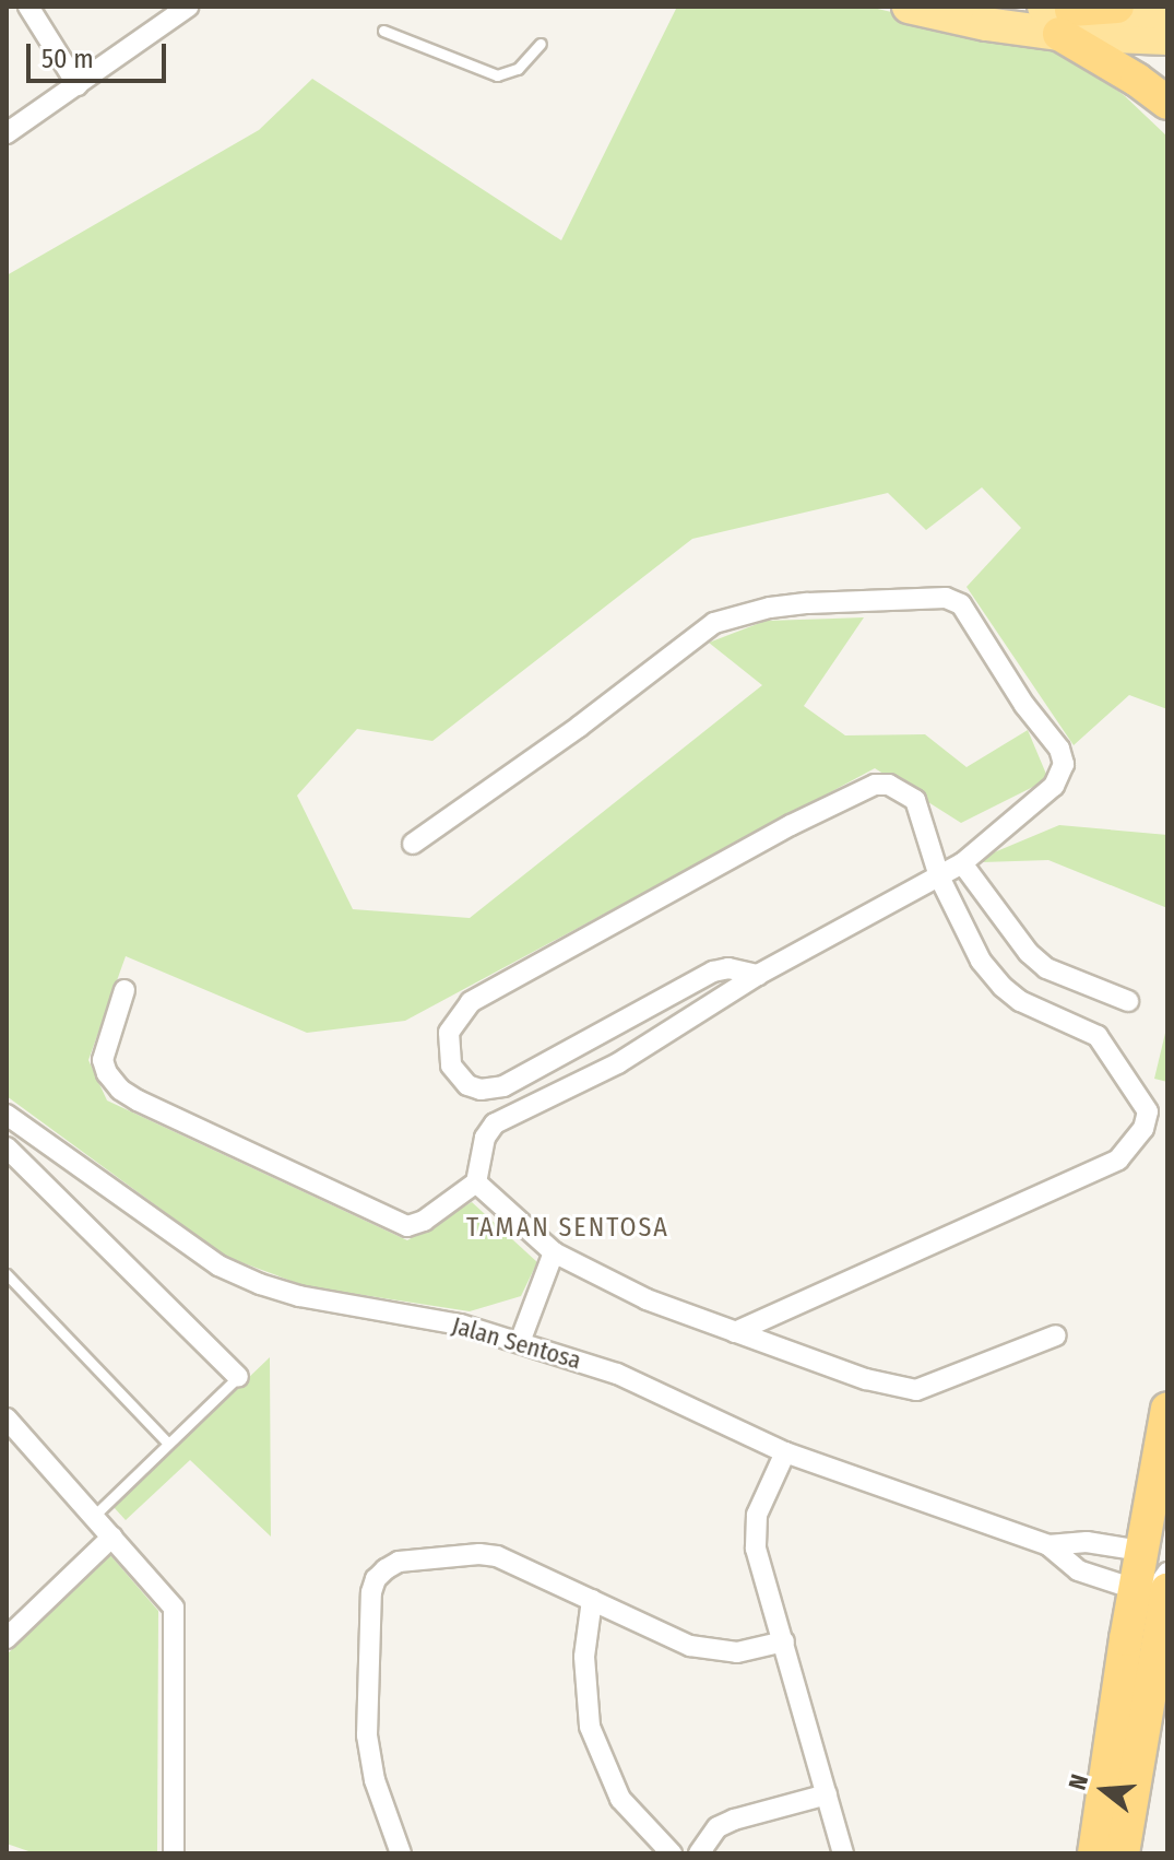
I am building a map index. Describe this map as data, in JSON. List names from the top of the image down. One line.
{"streets":{"street":["Jalan Sentosa"]},"districts":["TAMAN SENTOSA"],"scale_bar":"50 m","north":"left"}
